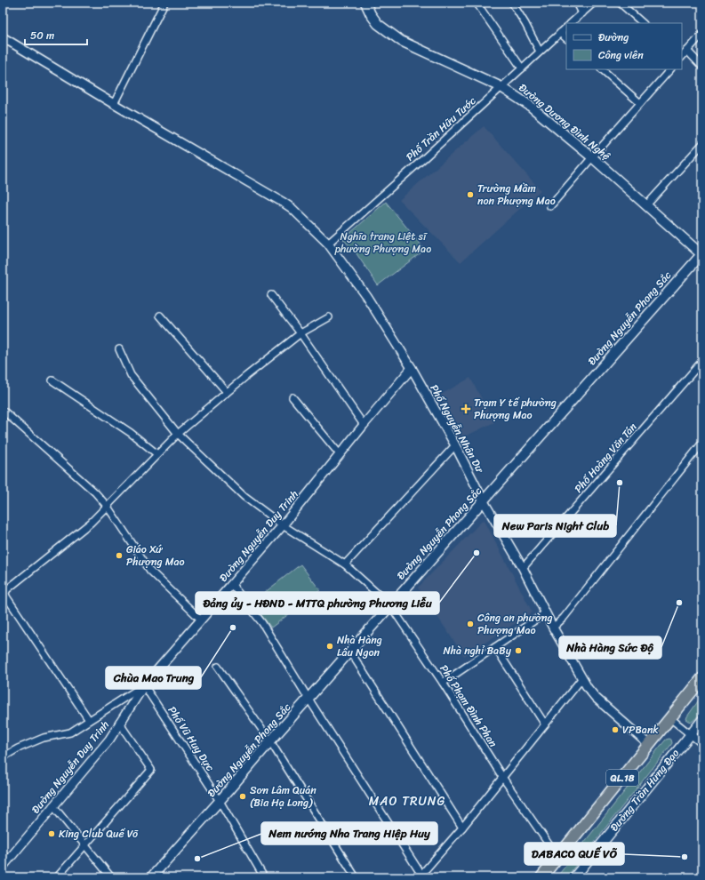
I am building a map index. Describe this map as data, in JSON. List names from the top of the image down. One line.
{"streets":{"highway":["QL.18"],"main road":["Đường Dương Đình Nghệ","Đường Nguyễn Phong Sắc","Đường Trần Hưng Đạo"],"street":["Phố Trần Hữu Tước","Phố Nguyễn Nhân Dư","Phố Hoàng Văn Tán","Đường Nguyễn Duy Trinh","Phố Phạm Đình Phan","Phố Vũ Huy Dực"]},"crossings":[["Đường Dương Đình Nghệ","Phố Trần Hữu Tước"],["Đường Dương Đình Nghệ","Đường Nguyễn Phong Sắc"],["Phố Trần Hữu Tước","Phố Nguyễn Nhân Dư"],["Đường Nguyễn Phong Sắc","Phố Nguyễn Nhân Dư"],["Đường Nguyễn Phong Sắc","Phố Phạm Đình Phan"],["Đường Nguyễn Phong Sắc","Phố Vũ Huy Dực"],["Phố Nguyễn Nhân Dư","Phố Hoàng Văn Tán"],["Phố Nguyễn Nhân Dư","Đường Nguyễn Duy Trinh"],["Phố Nguyễn Nhân Dư","QL.18"],["Đường Nguyễn Duy Trinh","Phố Phạm Đình Phan"],["Đường Nguyễn Duy Trinh","Phố Vũ Huy Dực"],["Phố Phạm Đình Phan","QL.18"]],"districts":["MAO TRUNG"],"parks":["Nghĩa trang Liệt sĩ phường Phượng Mao"],"places":{"other":["Trường Mầm non Phượng Mao","New Paris Night Club","Đảng ủy - HĐND - MTTQ phường Phương Liễu","Giáo Xứ Phượng Mao","Nhà Hàng Sức Độ","Công an phường Phượng Mao","Chùa Mao Trung","Nhà Hàng Lẩu Ngon","Nhà nghỉ BaBy","VPBank","Sơn Lâm Quán (Bia Hạ Long)","King Club Quế Võ","DABACO QUẾ VÕ","Nem nướng Nha Trang Hiệp Huy"],"health":["Trạm Y tế phường Phượng Mao"]},"legend":["Đường","Công viên"],"scale_bar":"50 m"}
